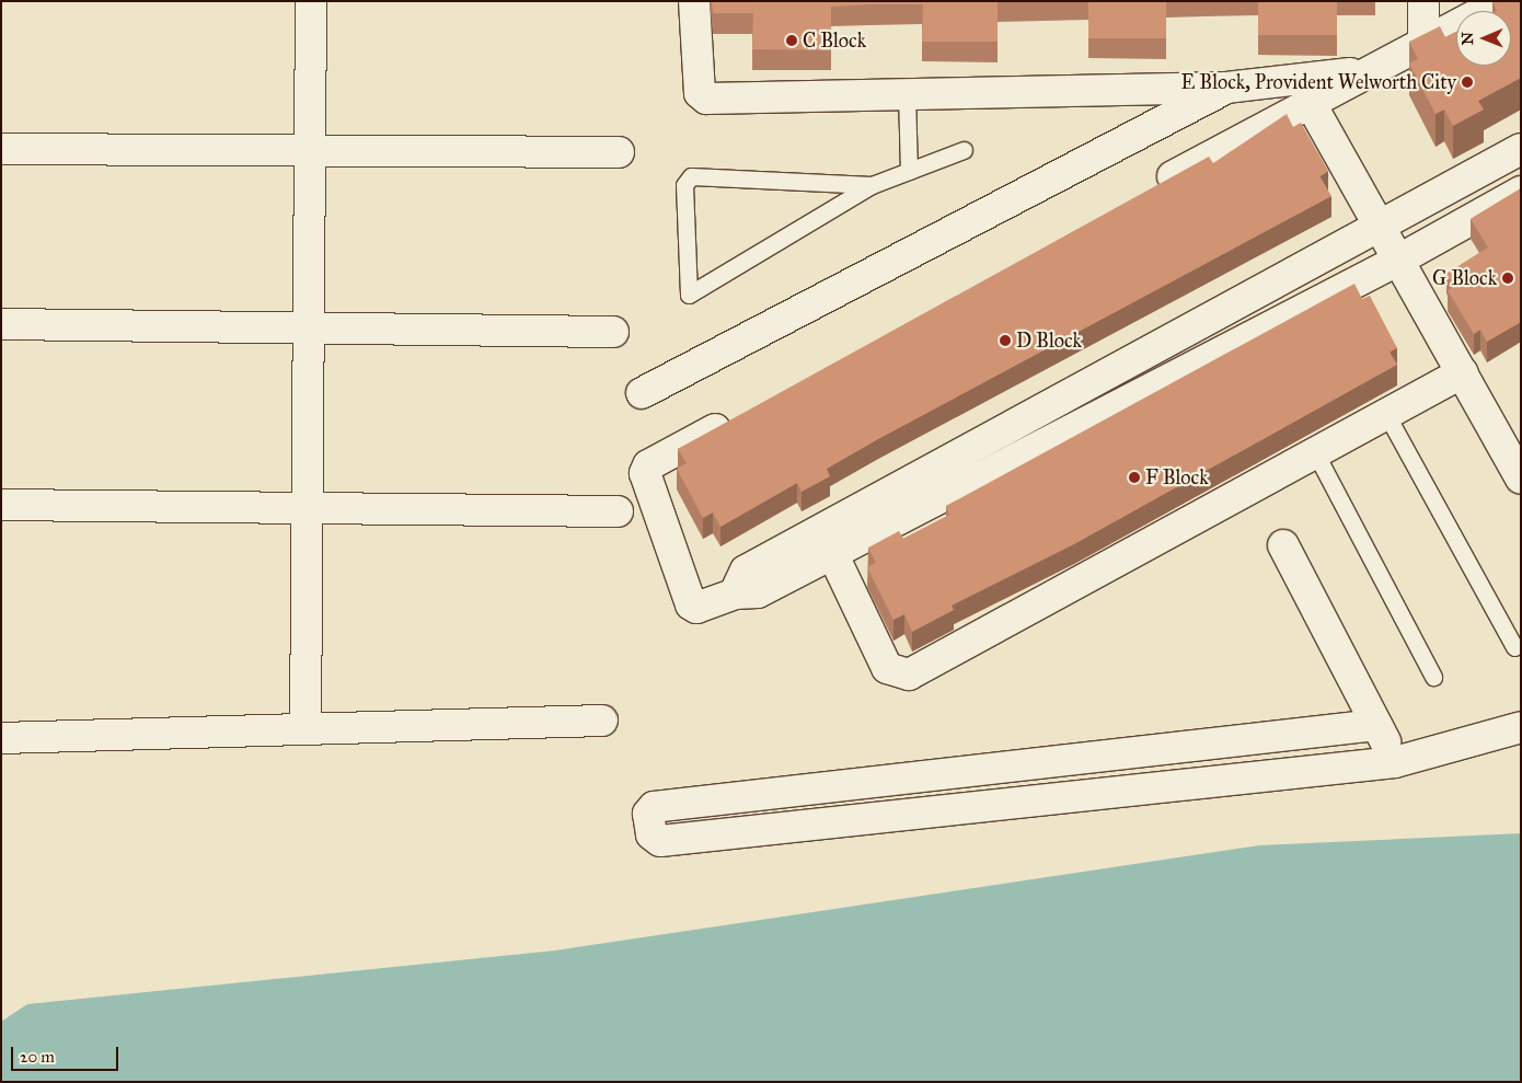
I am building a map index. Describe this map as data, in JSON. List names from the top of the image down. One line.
{"places":["C Block","E Block, Provident Welworth City","G Block","D Block","F Block"],"scale_bar":"20 m","north":"left"}
